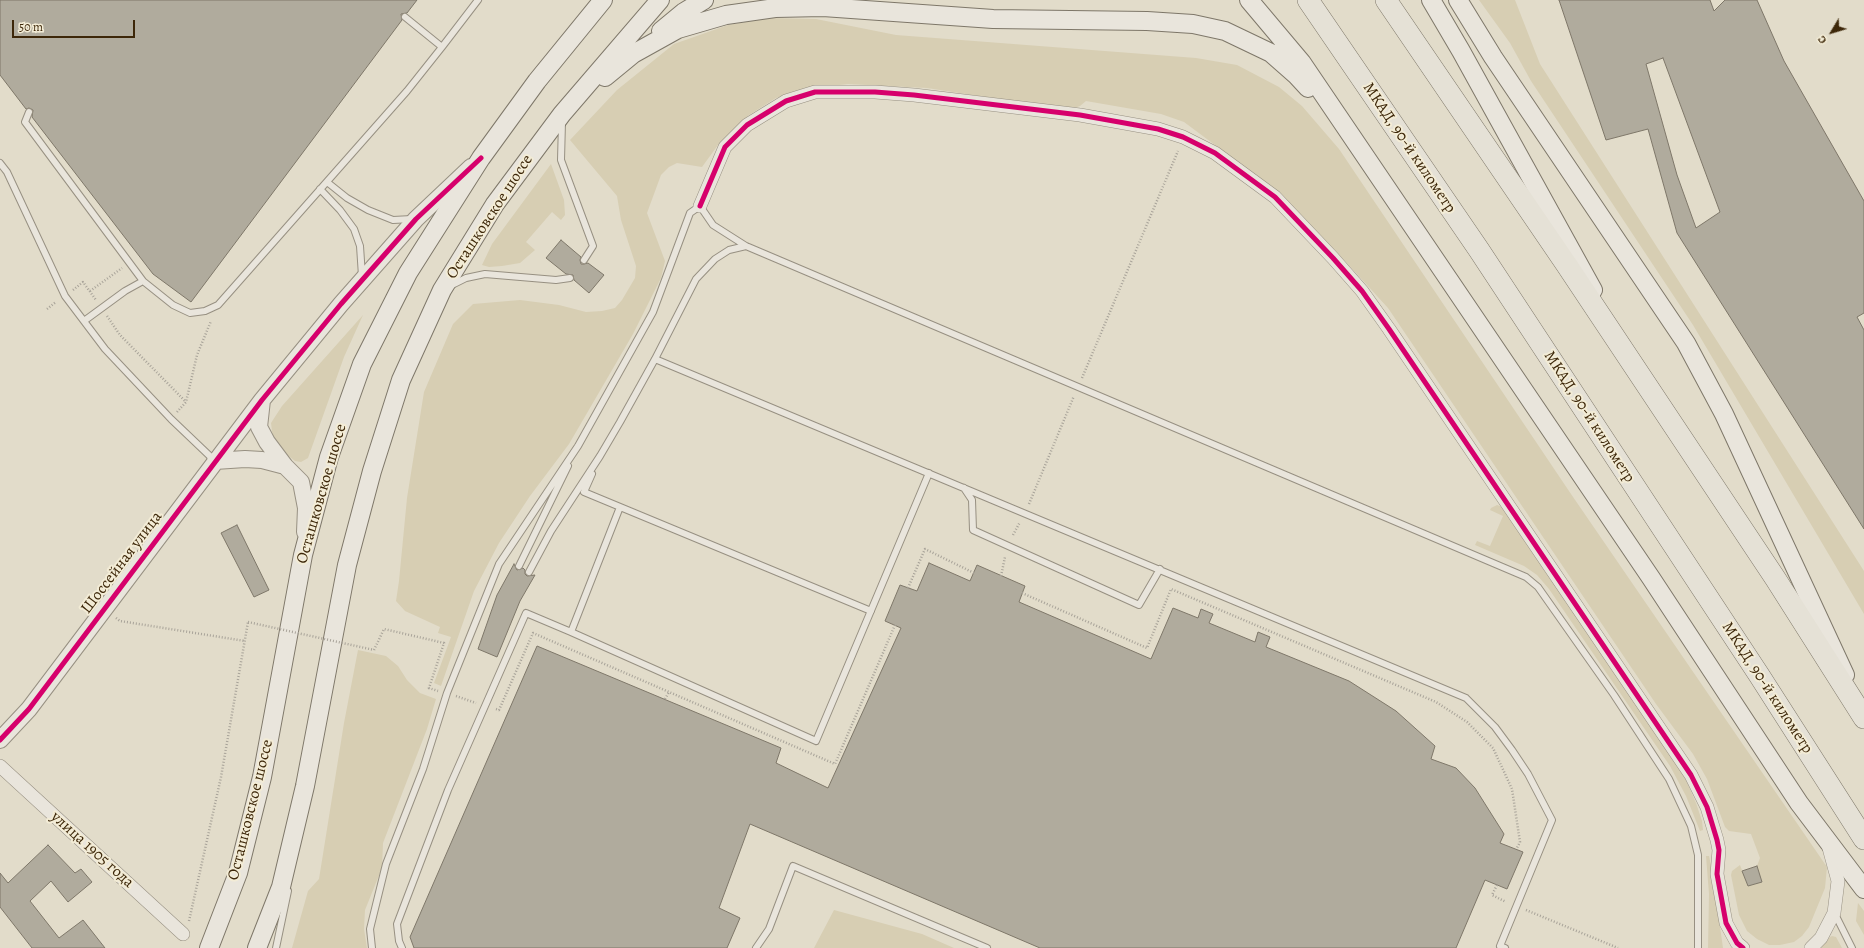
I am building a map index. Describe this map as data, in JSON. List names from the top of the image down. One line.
{"streets":{"highway":["МКАД, 90-й километр"],"main road":["Осташковское шоссе"],"street":["Шоссейная улица","улица 1905 года"]},"crossings":[["Осташковское шоссе","Шоссейная улица"]],"scale_bar":"50 m","north":"bottom left"}
